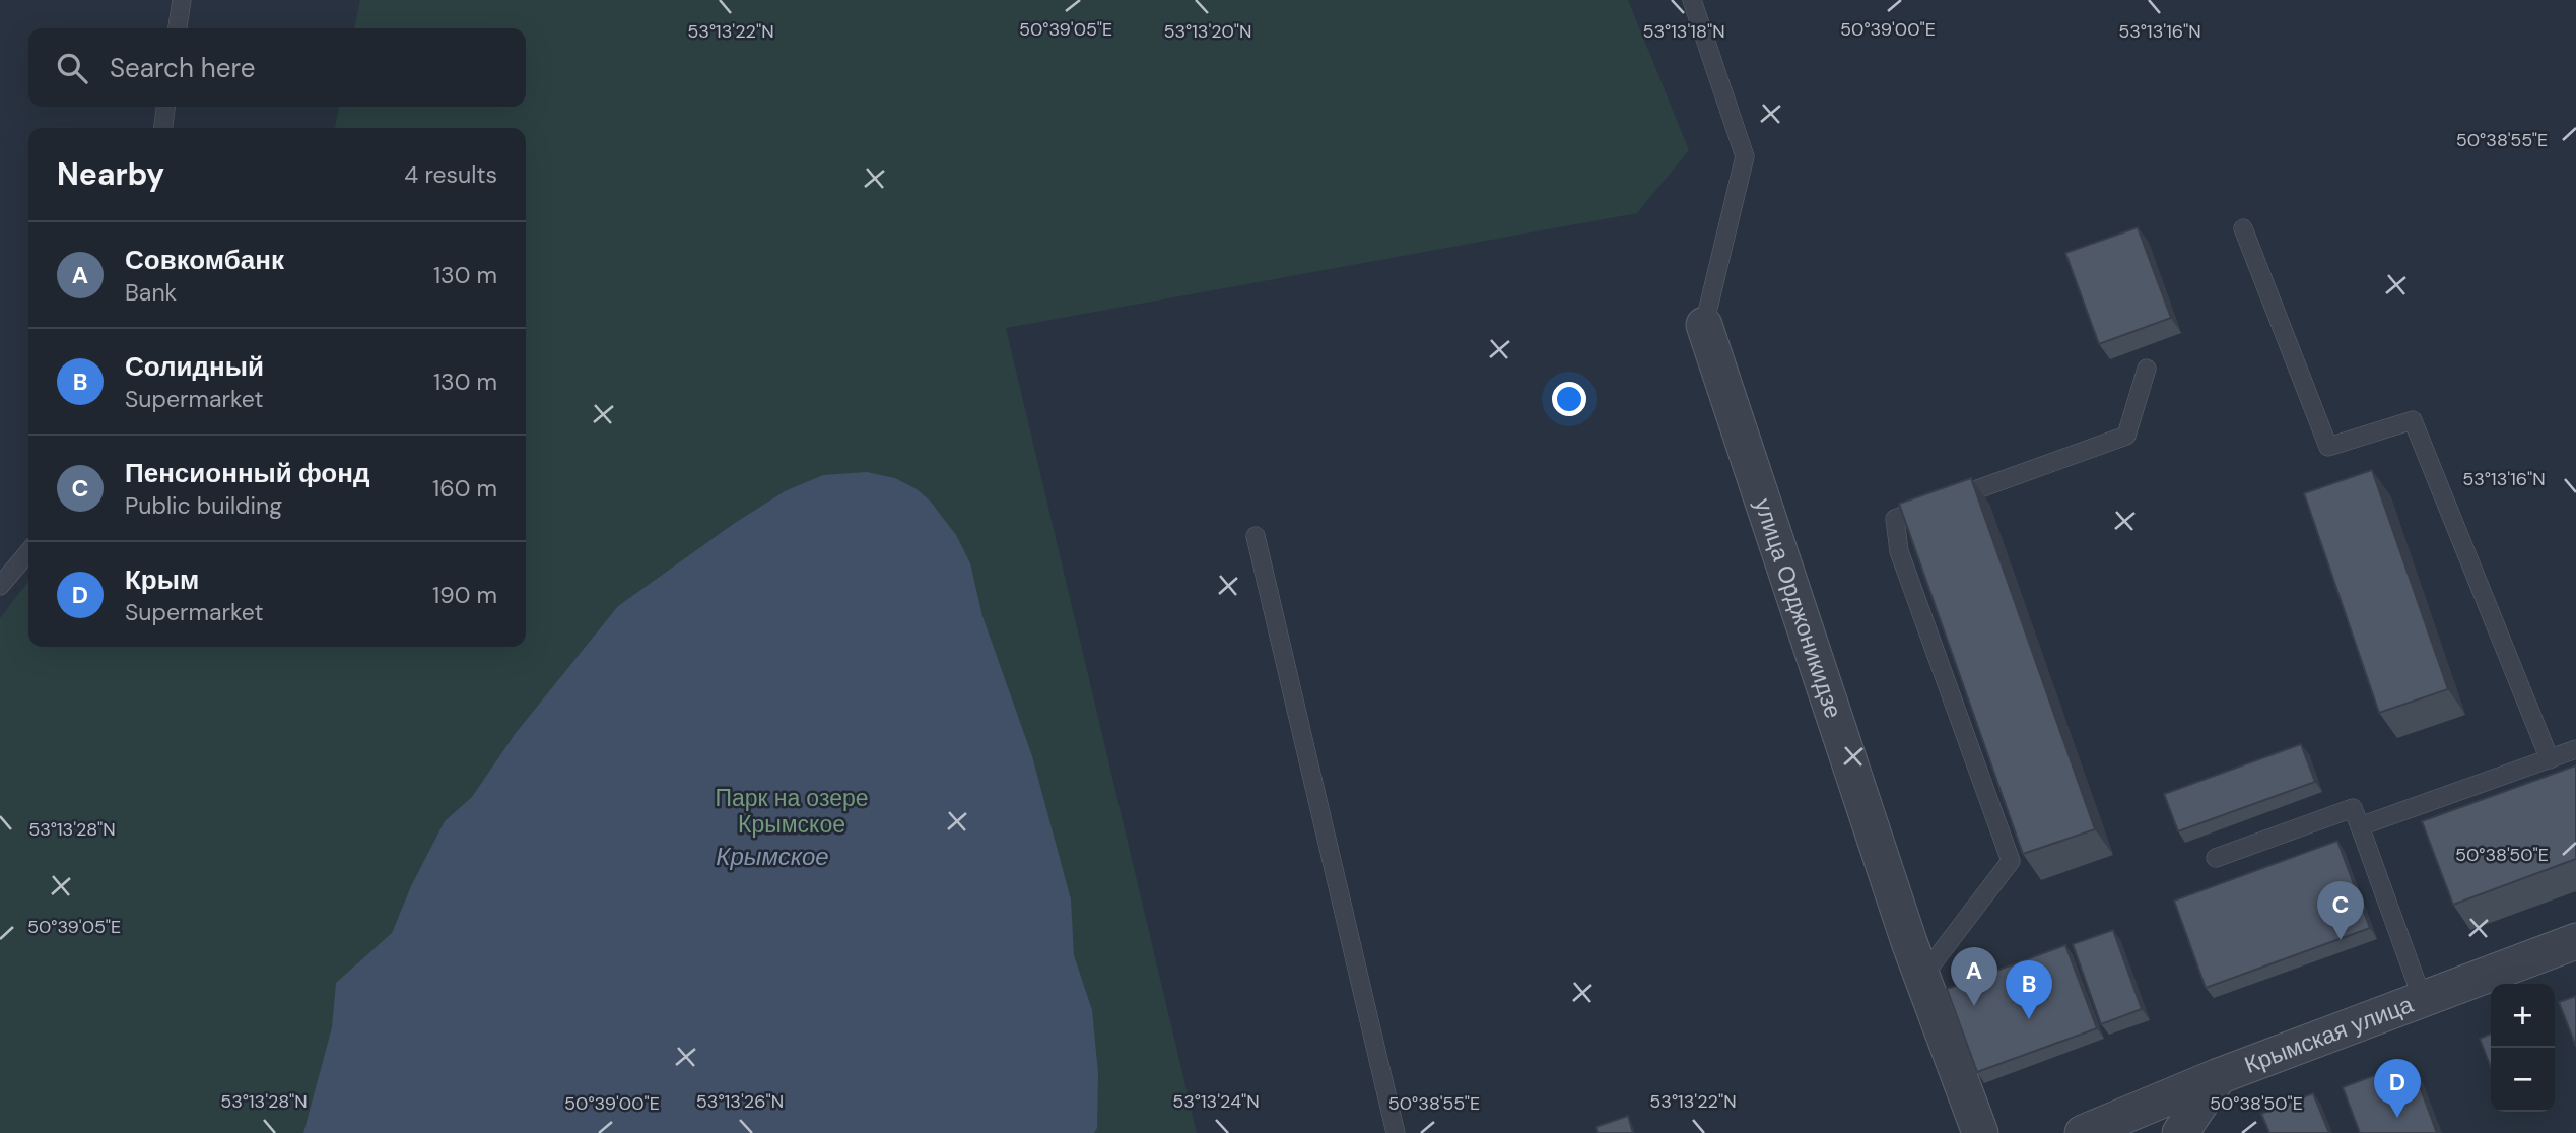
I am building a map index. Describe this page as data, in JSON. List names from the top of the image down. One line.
{"streets":{"street":["улица Орджоникидзе","Крымская улица"]},"water":["Крымское"],"parks":["Парк на озере Крымское"],"page":{"search":"Search here","heading":["Nearby","4 results"],"list":[{"mark":"A","name":"Совкомбанк","note":"Bank","value":"130 m"},{"mark":"B","name":"Солидный","note":"Supermarket","value":"130 m"},{"mark":"C","name":"Пенсионный фонд","note":"Public building","value":"160 m"},{"mark":"D","name":"Крым","note":"Supermarket","value":"190 m"}],"pins":["C","A","B","D"],"map_buttons":["+","−"]},"coordinates":["50°39'05\"E","50°39'00\"E","53°13'22\"N","53°13'20\"N","53°13'18\"N","53°13'16\"N","50°38'55\"E","53°13'28\"N","50°38'50\"E","53°13'26\"N","53°13'24\"N"]}
